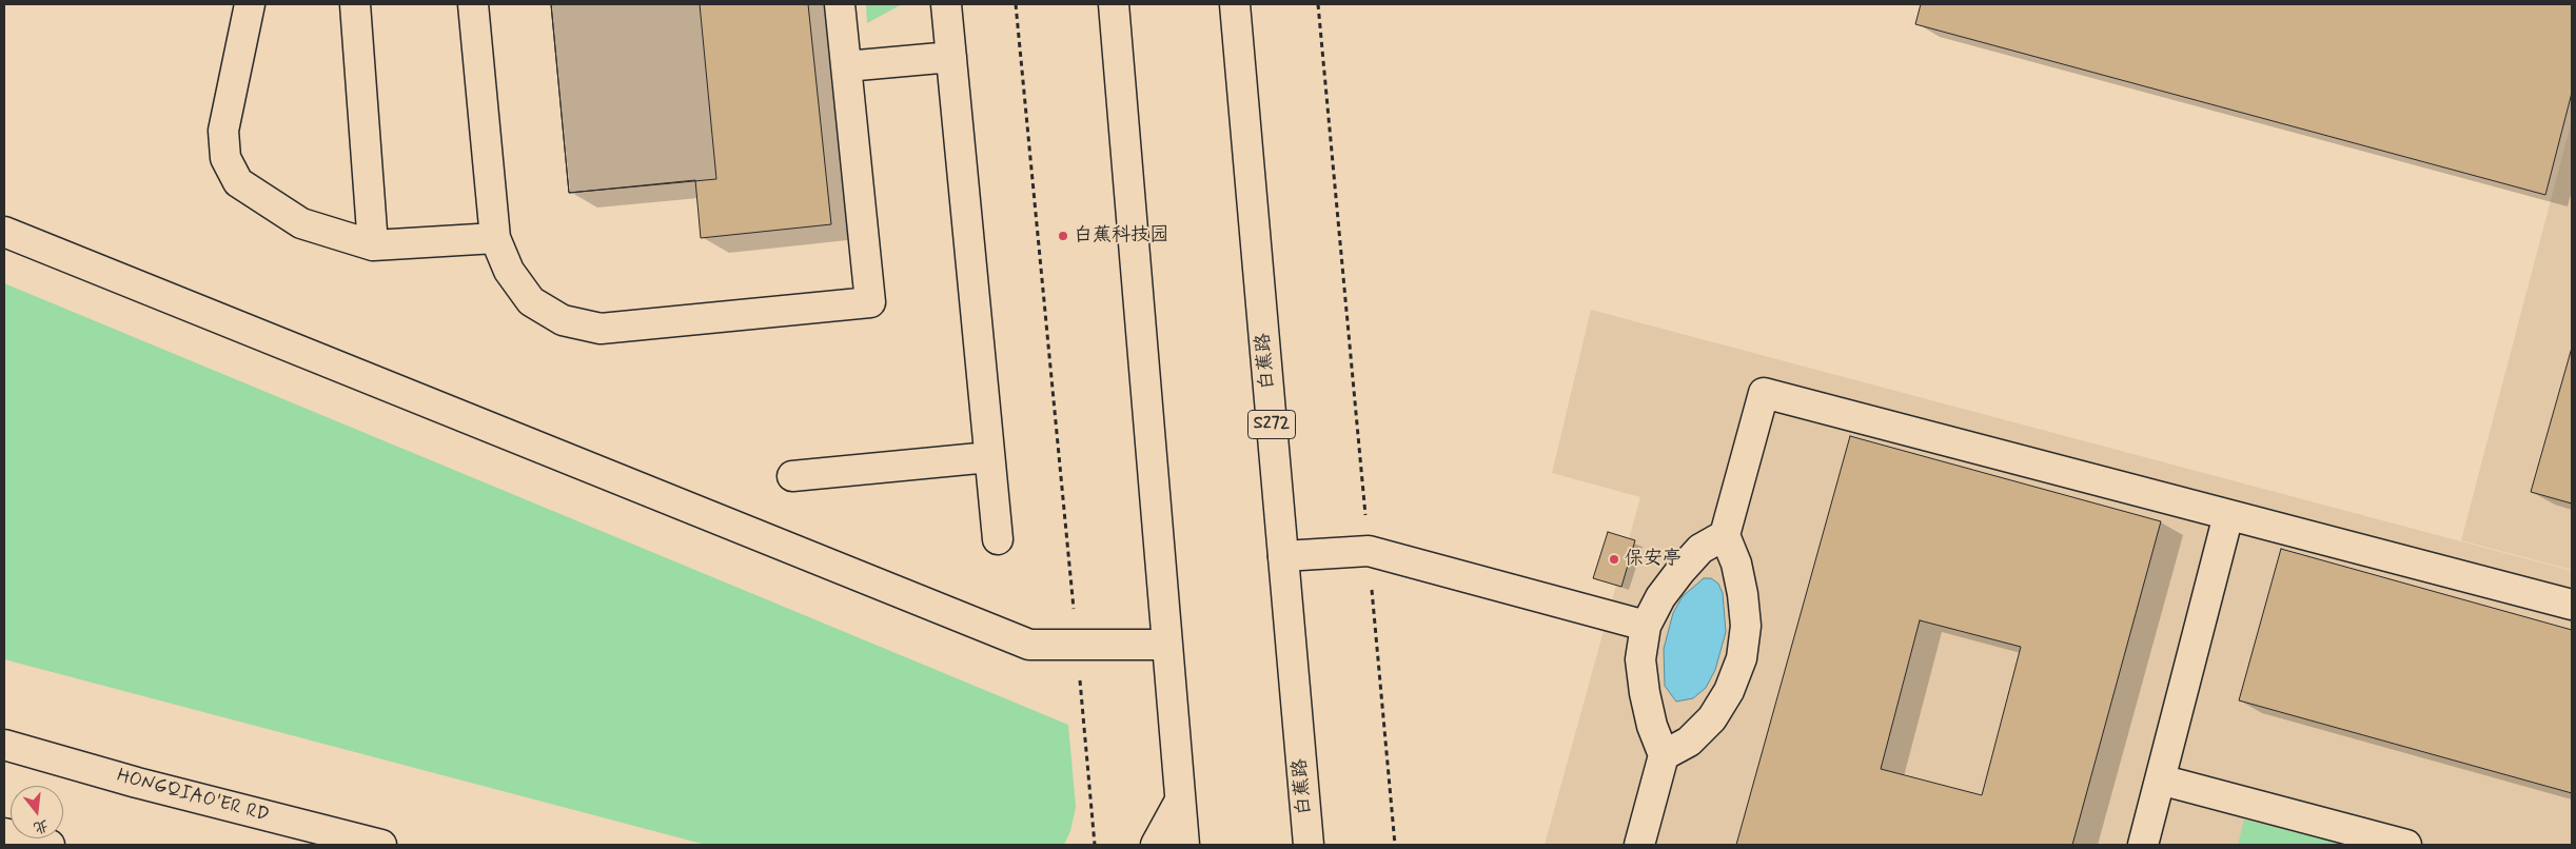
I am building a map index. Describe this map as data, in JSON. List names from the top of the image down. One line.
{"streets":{"main road":["白蕉路","S272","HONGQIAO'ER RD"]},"places":["白蕉科技园","保安亭"],"north":"bottom"}
